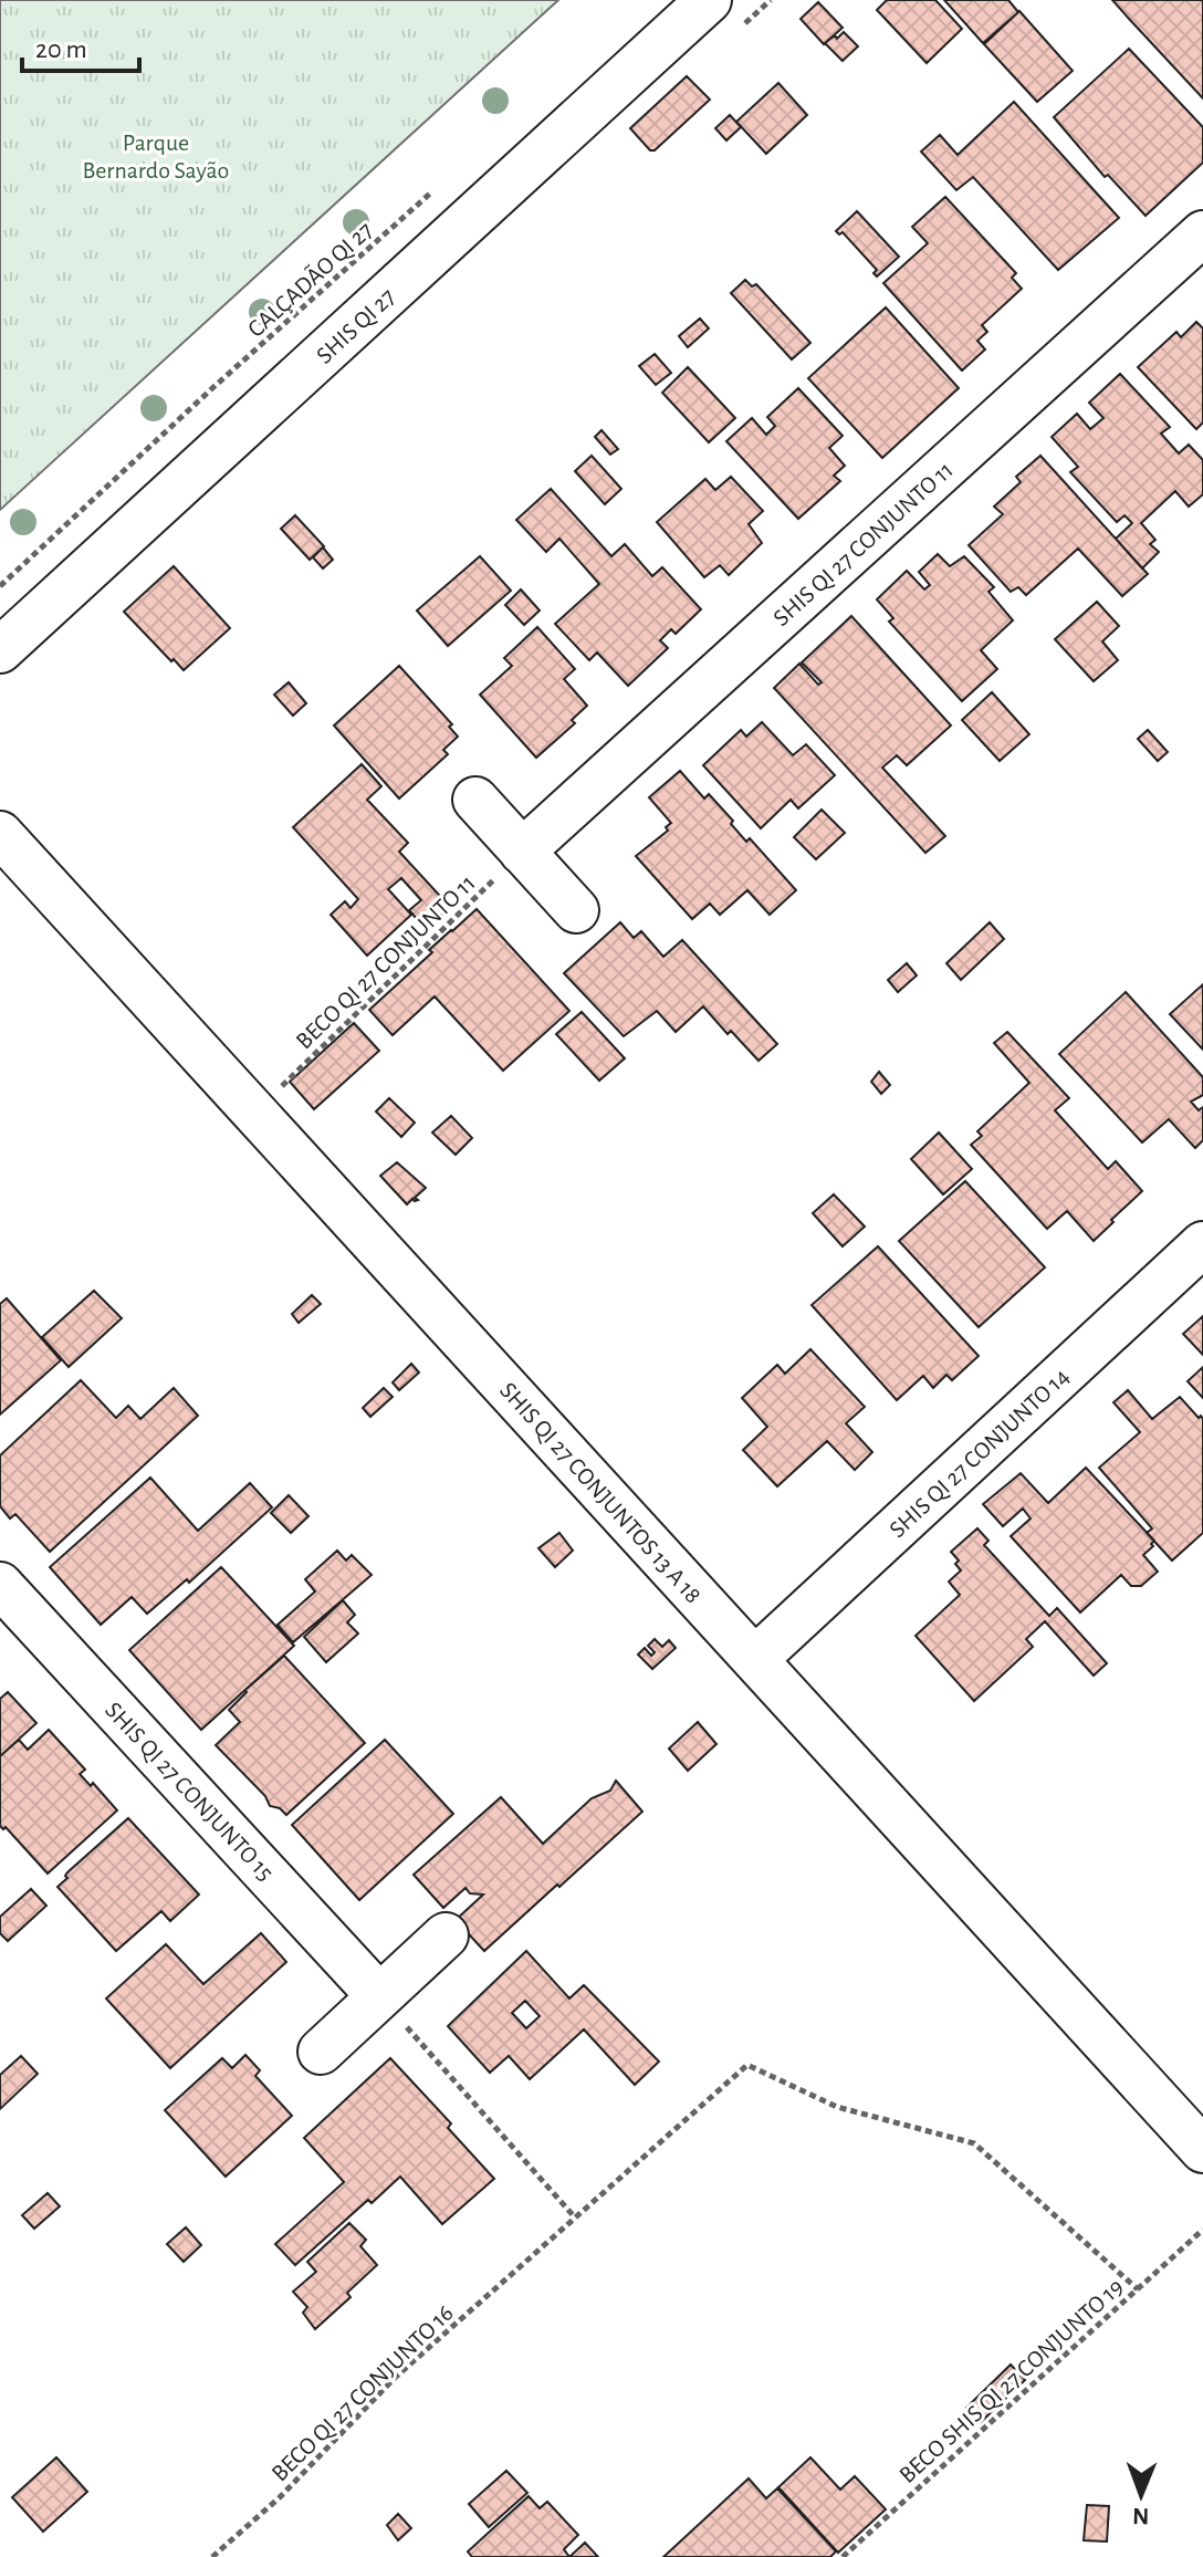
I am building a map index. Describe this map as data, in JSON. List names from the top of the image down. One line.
{"streets":{"street":["SHIS QI 27","SHIS QI 27 CONJUNTO 11","SHIS QI 27 CONJUNTO 14","SHIS QI 27 CONJUNTOS 13 A 18","SHIS QI 27 CONJUNTO 15"],"path":["CALÇADÃO QI 27","BECO QI 27 CONJUNTO 11","BECO SHIS QI 27 CONJUNTO 19","BECO QI 27 CONJUNTO 16"]},"crossings":[["SHIS QI 27 CONJUNTO 11","BECO QI 27 CONJUNTO 11"],["SHIS QI 27 CONJUNTO 14","SHIS QI 27 CONJUNTOS 13 A 18"],["BECO SHIS QI 27 CONJUNTO 19","BECO QI 27 CONJUNTO 16"]],"parks":["Parque Bernardo Sayão"],"scale_bar":"20 m","north":"bottom"}
